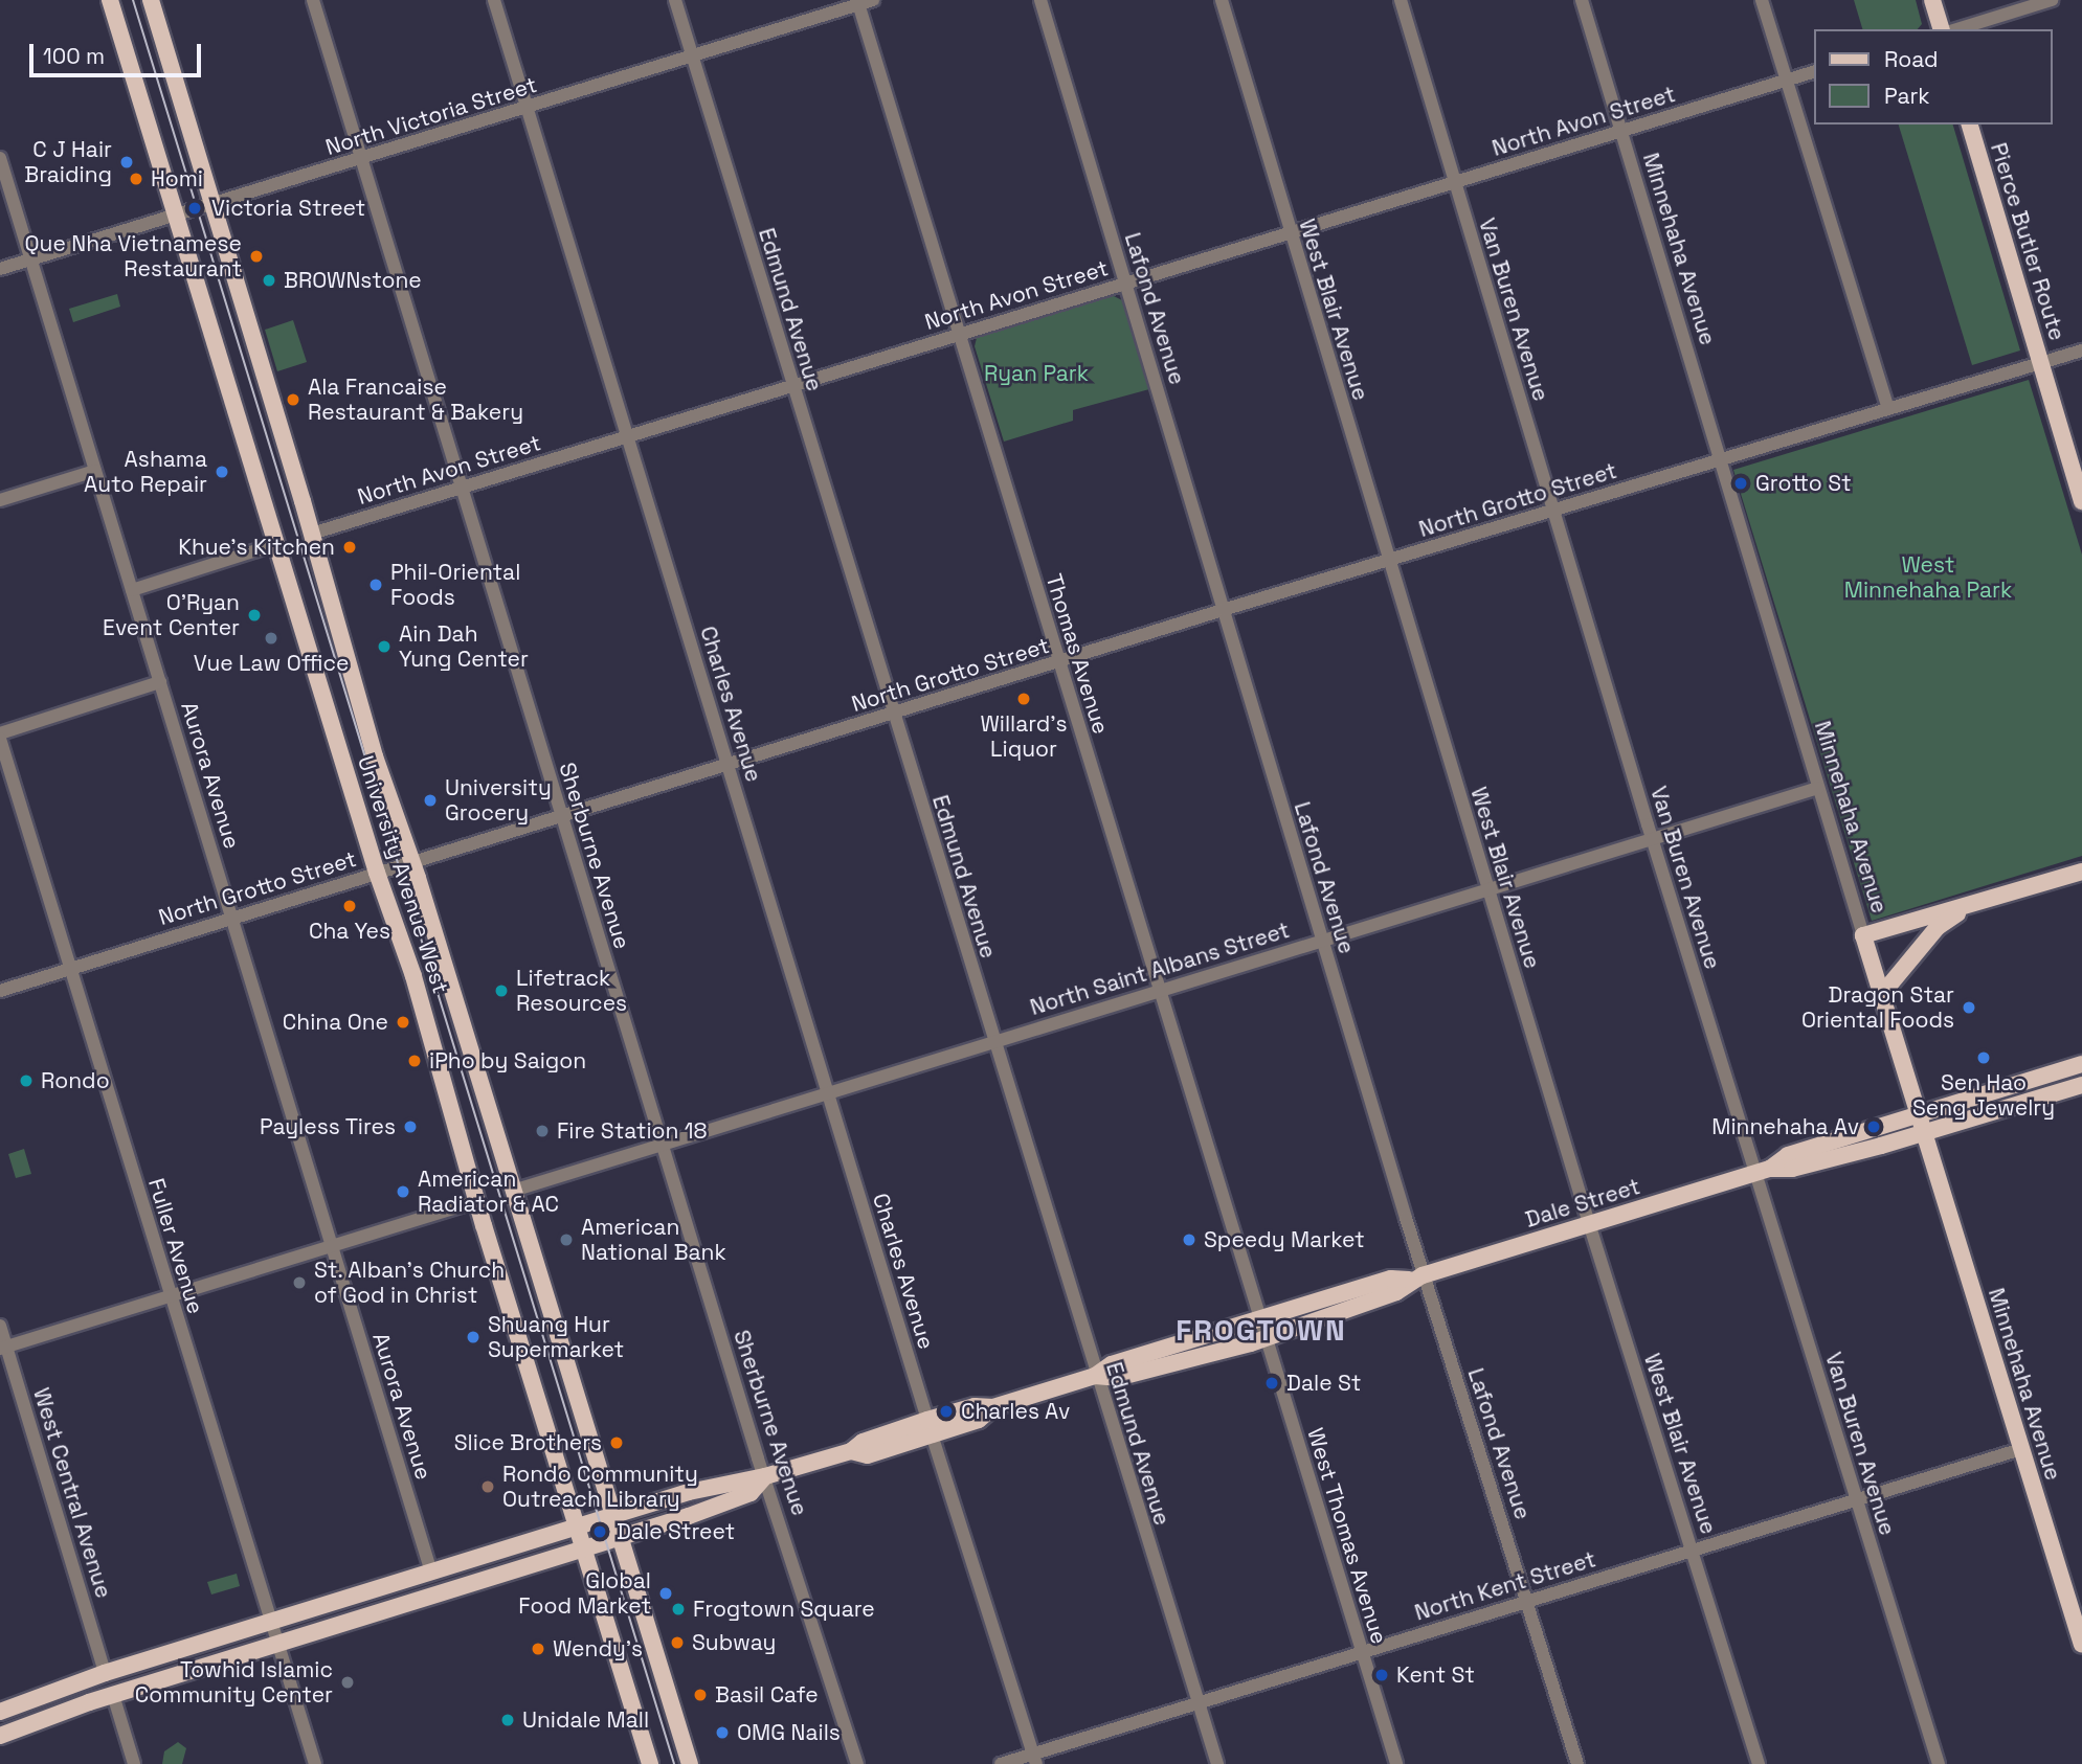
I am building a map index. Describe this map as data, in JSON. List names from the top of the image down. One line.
{"streets":{"main road":["Pierce Butler Route","Minnehaha Avenue","University Avenue West","Dale Street"],"street":["North Victoria Street","North Avon Street","Lafond Avenue","Edmund Avenue","West Blair Avenue","Van Buren Avenue","North Grotto Street","Thomas Avenue","Charles Avenue","Aurora Avenue","Sherburne Avenue","North Saint Albans Street","Fuller Avenue","West Central Avenue","West Thomas Avenue","North Kent Street"]},"crossings":[["North Victoria Street","Edmund Avenue"],["North Victoria Street","Thomas Avenue"],["North Victoria Street","Charles Avenue"],["North Victoria Street","Aurora Avenue"],["North Victoria Street","Sherburne Avenue"],["North Victoria Street","University Avenue West"],["North Avon Street","Minnehaha Avenue"],["North Avon Street","Lafond Avenue"],["North Avon Street","Edmund Avenue"],["North Avon Street","West Blair Avenue"],["North Avon Street","Van Buren Avenue"],["North Avon Street","Thomas Avenue"],["North Avon Street","Charles Avenue"],["North Avon Street","Sherburne Avenue"],["North Avon Street","University Avenue West"],["Pierce Butler Route","North Grotto Street"],["Minnehaha Avenue","North Grotto Street"],["Minnehaha Avenue","North Saint Albans Street"],["Minnehaha Avenue","Dale Street"],["Minnehaha Avenue","North Kent Street"],["Lafond Avenue","North Grotto Street"],["Lafond Avenue","North Saint Albans Street"],["Lafond Avenue","Dale Street"],["Lafond Avenue","North Kent Street"],["Edmund Avenue","North Grotto Street"],["Edmund Avenue","North Saint Albans Street"],["Edmund Avenue","Dale Street"],["Edmund Avenue","North Kent Street"],["West Blair Avenue","North Grotto Street"],["West Blair Avenue","North Saint Albans Street"],["West Blair Avenue","Dale Street"],["West Blair Avenue","North Kent Street"],["Van Buren Avenue","North Grotto Street"],["Van Buren Avenue","North Saint Albans Street"],["Van Buren Avenue","Dale Street"],["Van Buren Avenue","North Kent Street"],["North Grotto Street","Thomas Avenue"],["North Grotto Street","Charles Avenue"],["North Grotto Street","Aurora Avenue"],["North Grotto Street","Sherburne Avenue"],["North Grotto Street","University Avenue West"],["North Grotto Street","Fuller Avenue"],["Thomas Avenue","North Saint Albans Street"],["Thomas Avenue","Dale Street"],["Thomas Avenue","West Thomas Avenue"],["Charles Avenue","North Saint Albans Street"],["Charles Avenue","Dale Street"],["Charles Avenue","North Kent Street"],["Aurora Avenue","Dale Street"],["Sherburne Avenue","North Saint Albans Street"],["Sherburne Avenue","Dale Street"],["University Avenue West","North Saint Albans Street"],["University Avenue West","Dale Street"],["Dale Street","Fuller Avenue"],["Dale Street","West Central Avenue"],["Dale Street","West Thomas Avenue"],["West Thomas Avenue","North Kent Street"]],"districts":["FROGTOWN"],"parks":["Ryan Park","West Minnehaha Park"],"places":["C J Hair Braiding","Homi","Victoria Street","Que Nha Vietnamese Restaurant","BROWNstone","Ala Francaise Restaurant & Bakery","Ashama Auto Repair","Grotto St","Khue's Kitchen","Phil-Oriental Foods","O'Ryan Event Center","Vue Law Office","Ain Dah Yung Center","Willard's Liquor","University Grocery","Cha Yes","Lifetrack Resources","Dragon Star Oriental Foods","China One","Sen Hao Seng Jewelry","iPho by Saigon","Rondo","Payless Tires","Minnehaha Av","Fire Station 18","American Radiator & AC","American National Bank","Speedy Market","St. Alban's Church of God in Christ","Shuang Hur Supermarket","Dale St","Charles Av","Slice Brothers","Rondo Community Outreach Library","Dale Street","Global Food Market","Frogtown Square","Subway","Wendy's","Kent St","Towhid Islamic Community Center","Basil Cafe","Unidale Mall","OMG Nails"],"legend":["Road","Park"],"scale_bar":"100 m"}
